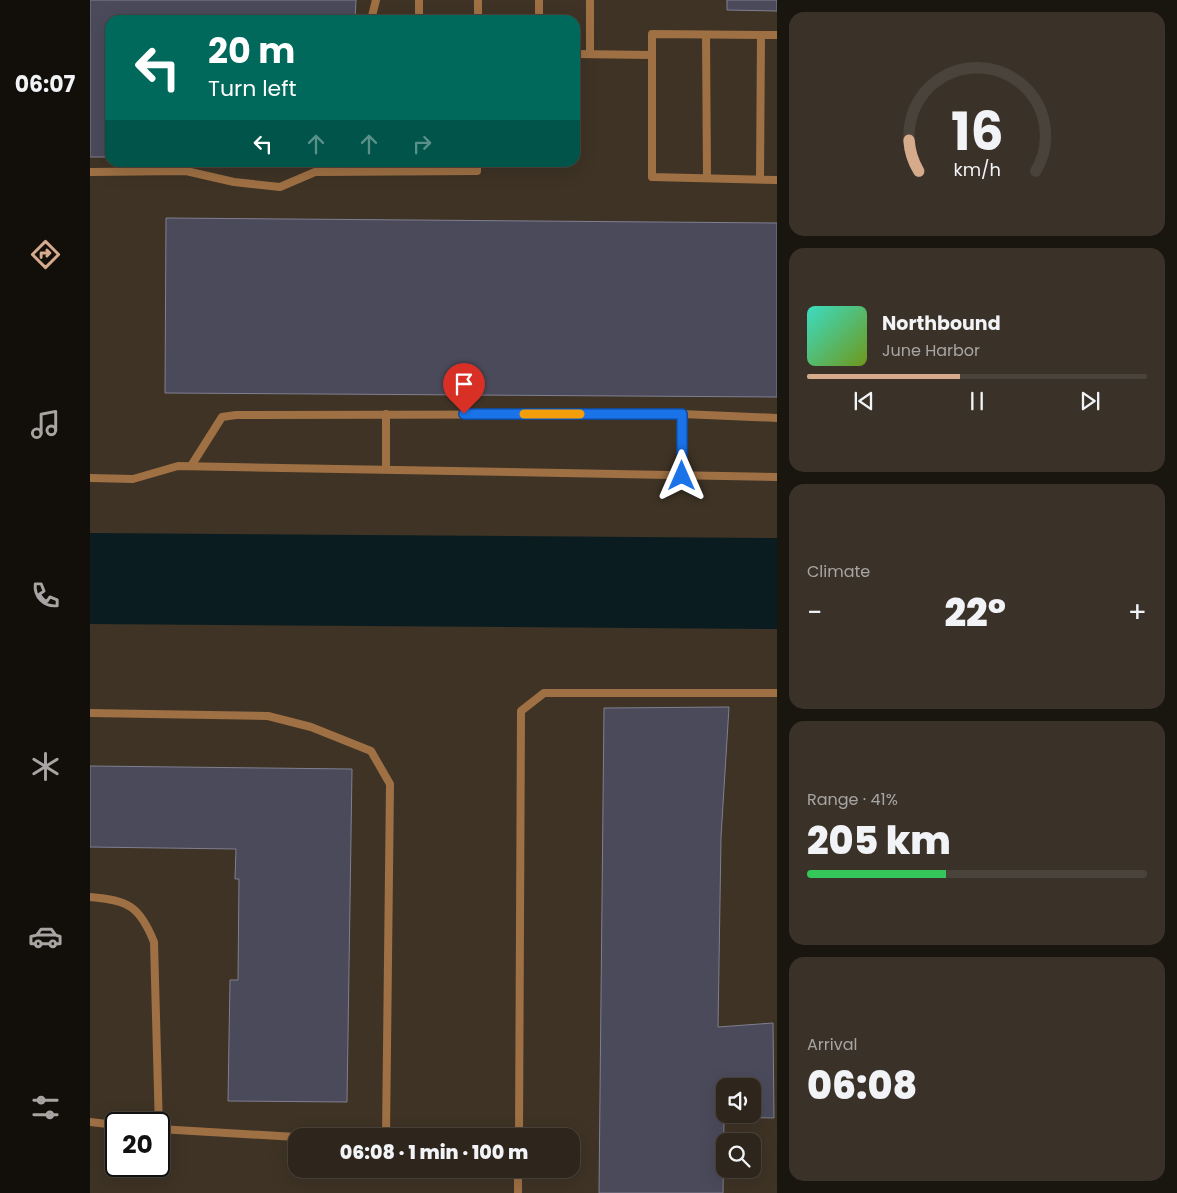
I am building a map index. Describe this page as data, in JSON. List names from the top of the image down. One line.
{"page":{"tabs":"06:07","turn":["20 m","Turn left"],"song":["Northbound","June Harbor"],"tile":["Climate",["Range · 41%","205 km"],["Arrival","06:08"]],"heat":["−","22°","+"],"limit":"20","trip":"06:08 · 1 min · 100 m","gauge":["16","km/h"]}}
